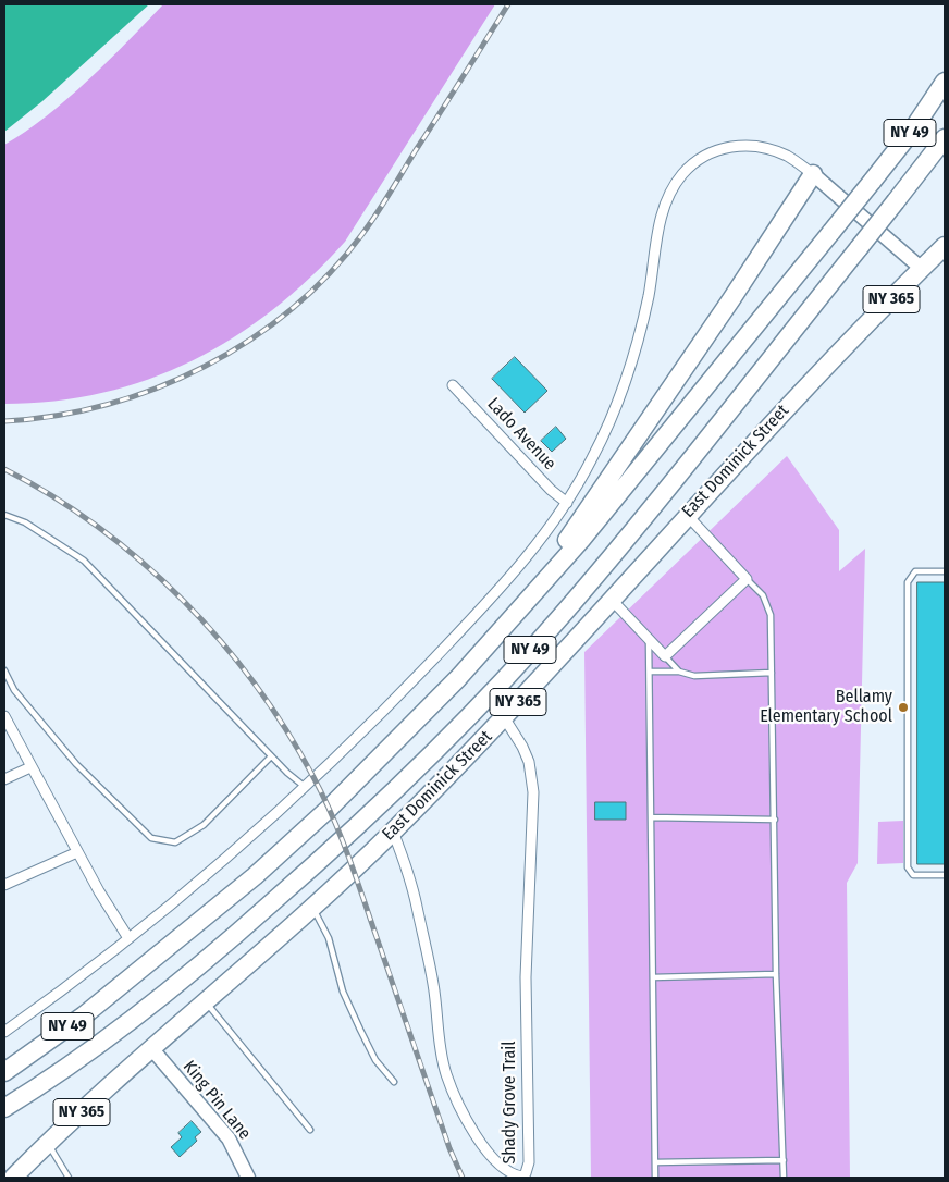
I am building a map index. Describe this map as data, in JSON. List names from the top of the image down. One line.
{"streets":{"highway":["NY 49","NY 365","East Dominick Street"],"main road":["King Pin Lane"],"street":["Lado Avenue","Shady Grove Trail"]},"crossings":[["East Dominick Street","King Pin Lane"],["East Dominick Street","Shady Grove Trail"]],"places":["Bellamy Elementary School"]}
